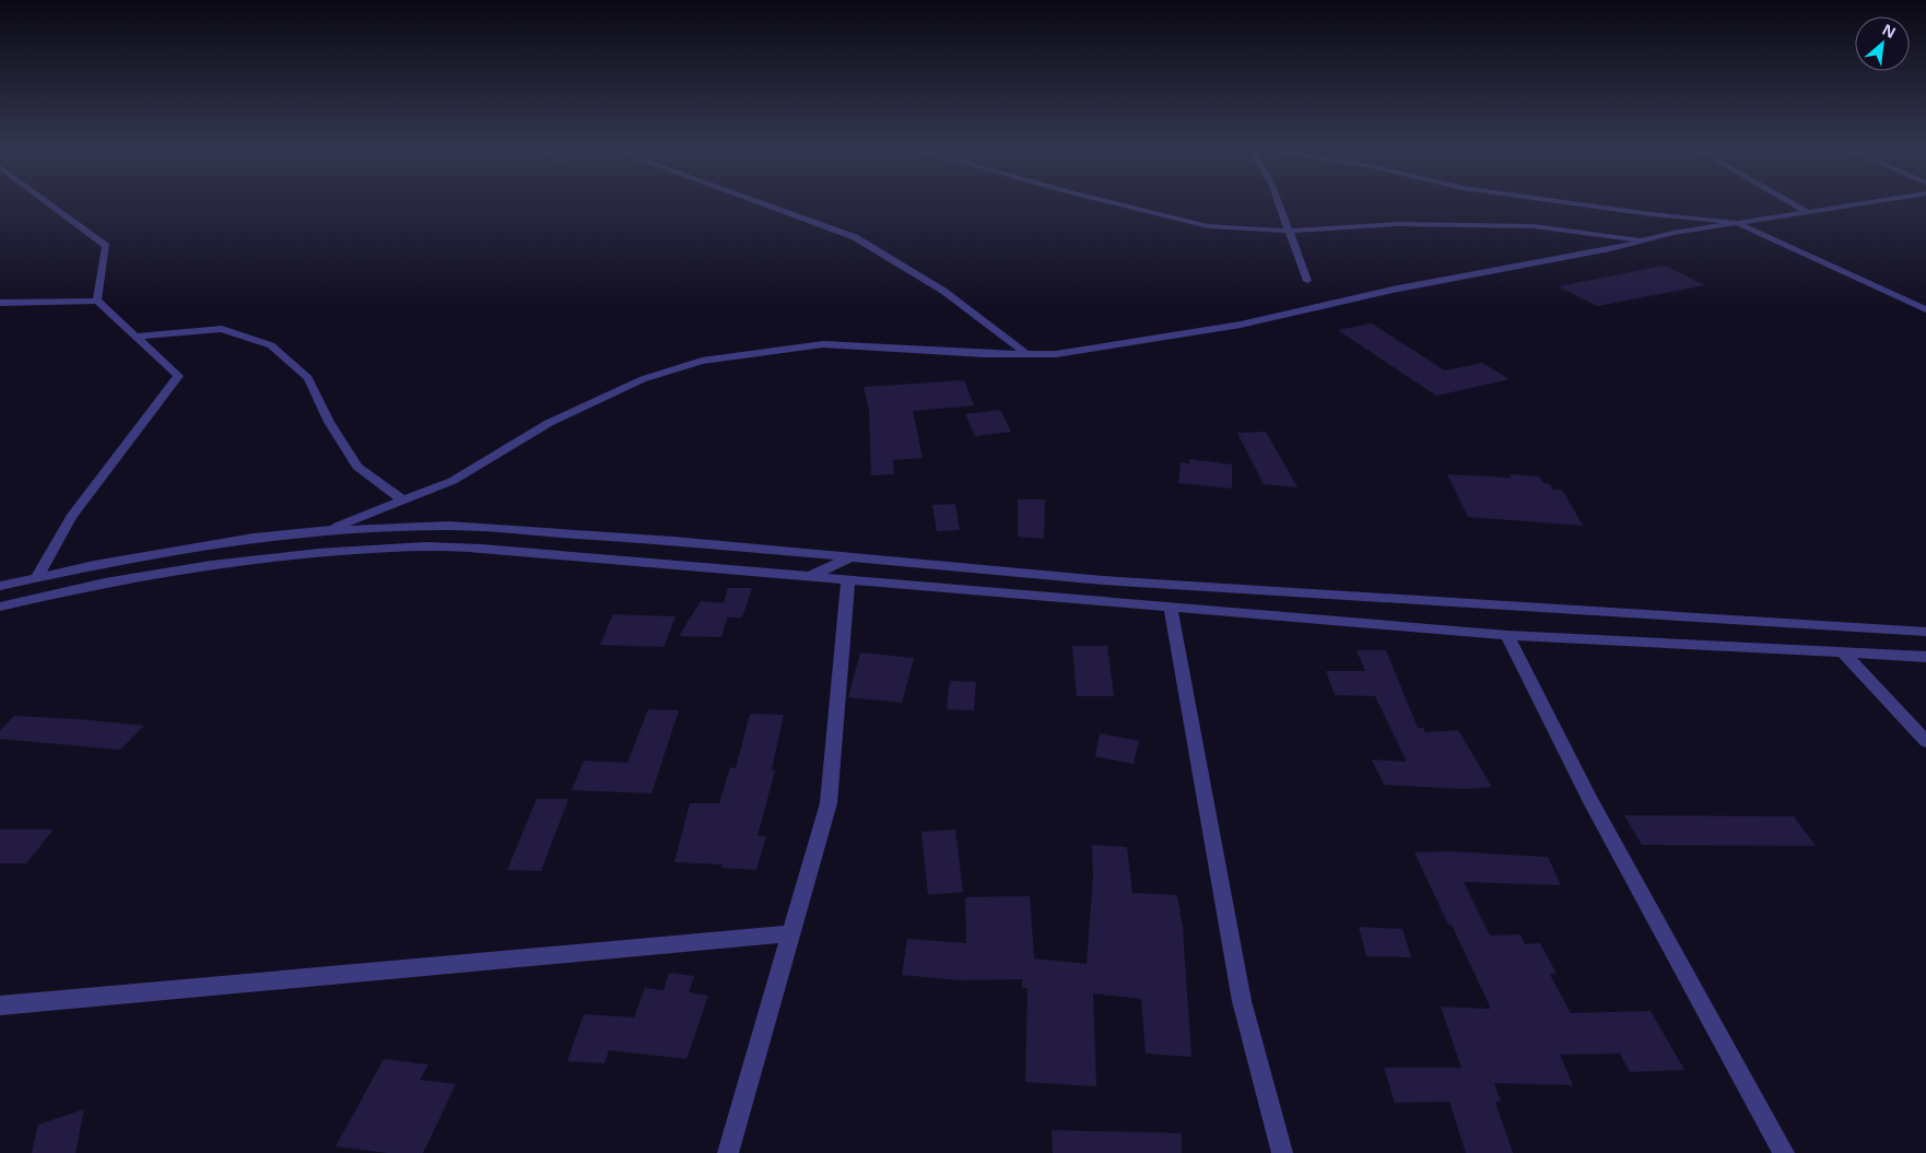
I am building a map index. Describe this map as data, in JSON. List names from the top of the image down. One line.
{"north":"top right"}
